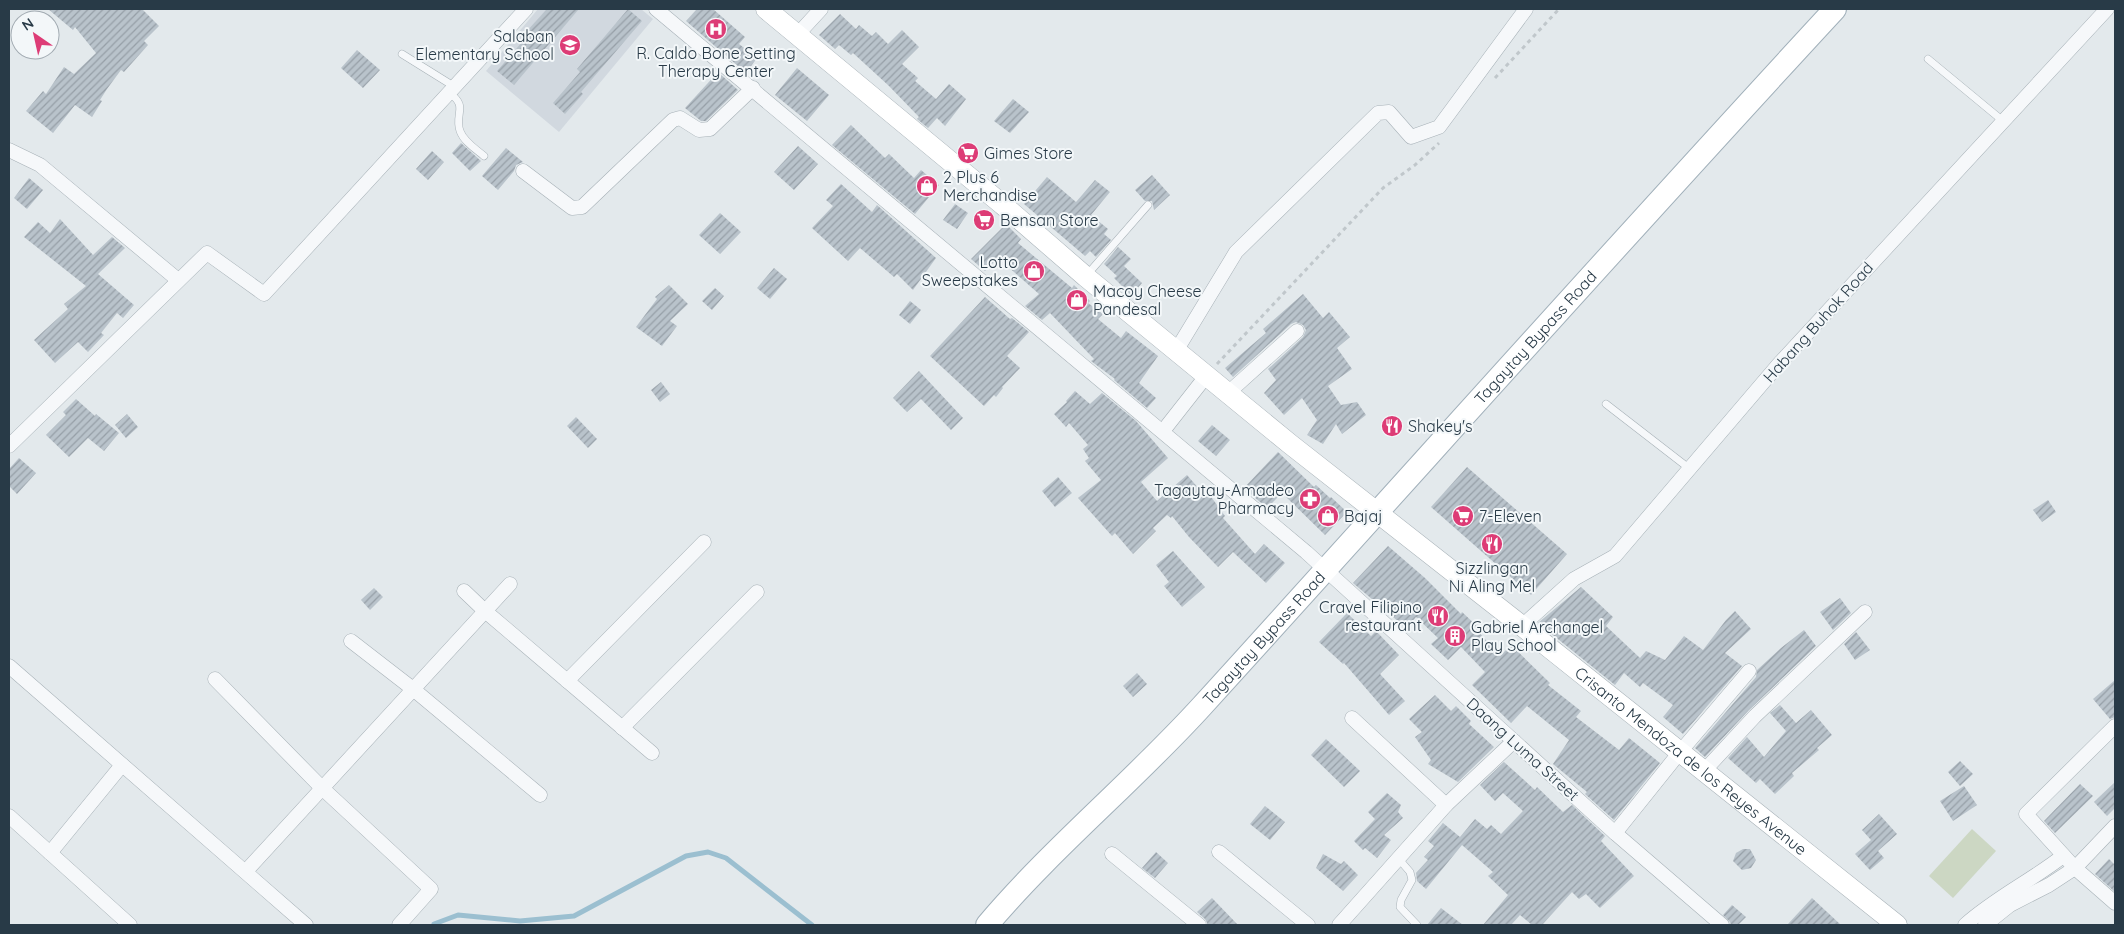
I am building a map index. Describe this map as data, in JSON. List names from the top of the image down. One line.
{"streets":{"main road":["Tagaytay Bypass Road","Crisanto Mendoza de los Reyes Avenue"],"street":["Habang Buhok Road","Daang Luma Street"]},"crossings":[["Habang Buhok Road","Crisanto Mendoza de los Reyes Avenue"],["Tagaytay Bypass Road","Daang Luma Street"],["Tagaytay Bypass Road","Crisanto Mendoza de los Reyes Avenue"]],"places":{"hospital":["R. Caldo Bone Setting Therapy Center"],"school or university":["Salaban Elementary School"],"supermarket":["Gimes Store","Bensan Store","7-Eleven"],"shop":["2 Plus 6 Merchandise","Lotto Sweepstakes","Macoy Cheese Pandesal","Bajaj"],"restaurant":["Shakey's","Sizzlingan Ni Aling Mel","Cravel Filipino restaurant"],"pharmacy":["Tagaytay-Amadeo Pharmacy"],"building":["Gabriel Archangel Play School"]},"north":"top left"}
